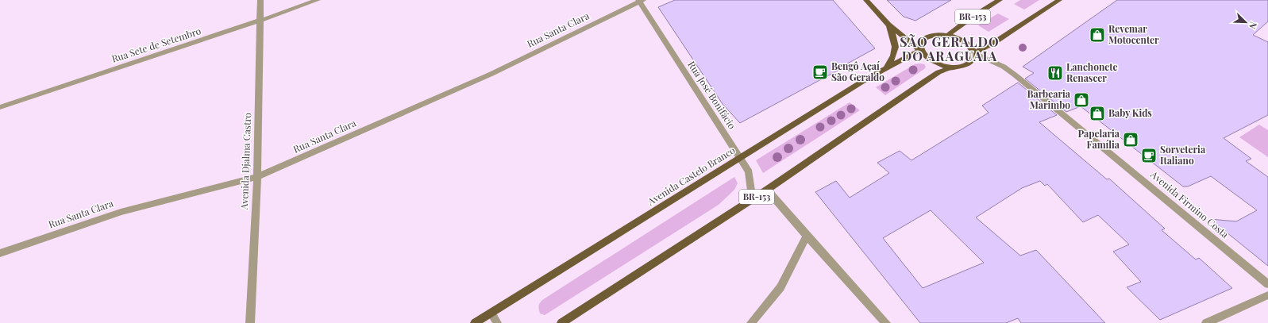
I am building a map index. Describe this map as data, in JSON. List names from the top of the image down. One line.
{"streets":{"main road":["BR-153","Avenida Castelo Branco"],"street":["Rua Santa Clara","Rua Sete de Setembro","Rua José Bonifácio","Avenida Djalma Castro","Avenida Firmino Costa"]},"crossings":[["BR-153","Rua José Bonifácio"],["BR-153","Avenida Castelo Branco"],["BR-153","Avenida Firmino Costa"],["Rua Santa Clara","Rua José Bonifácio"],["Rua Santa Clara","Avenida Djalma Castro"],["Rua Sete de Setembro","Avenida Djalma Castro"],["Rua José Bonifácio","Avenida Castelo Branco"],["Avenida Castelo Branco","Avenida Firmino Costa"]],"districts":["SÃO GERALDO DO ARAGUAIA"],"places":{"shop":["Revemar Motocenter","Barbearia Marimbo","Baby Kids","Papelaria Família"],"cafe":["Bengô Açaí São Geraldo","Sorveteria Italiano"],"restaurant":["Lanchonete Renascer"]},"north":"bottom right"}
